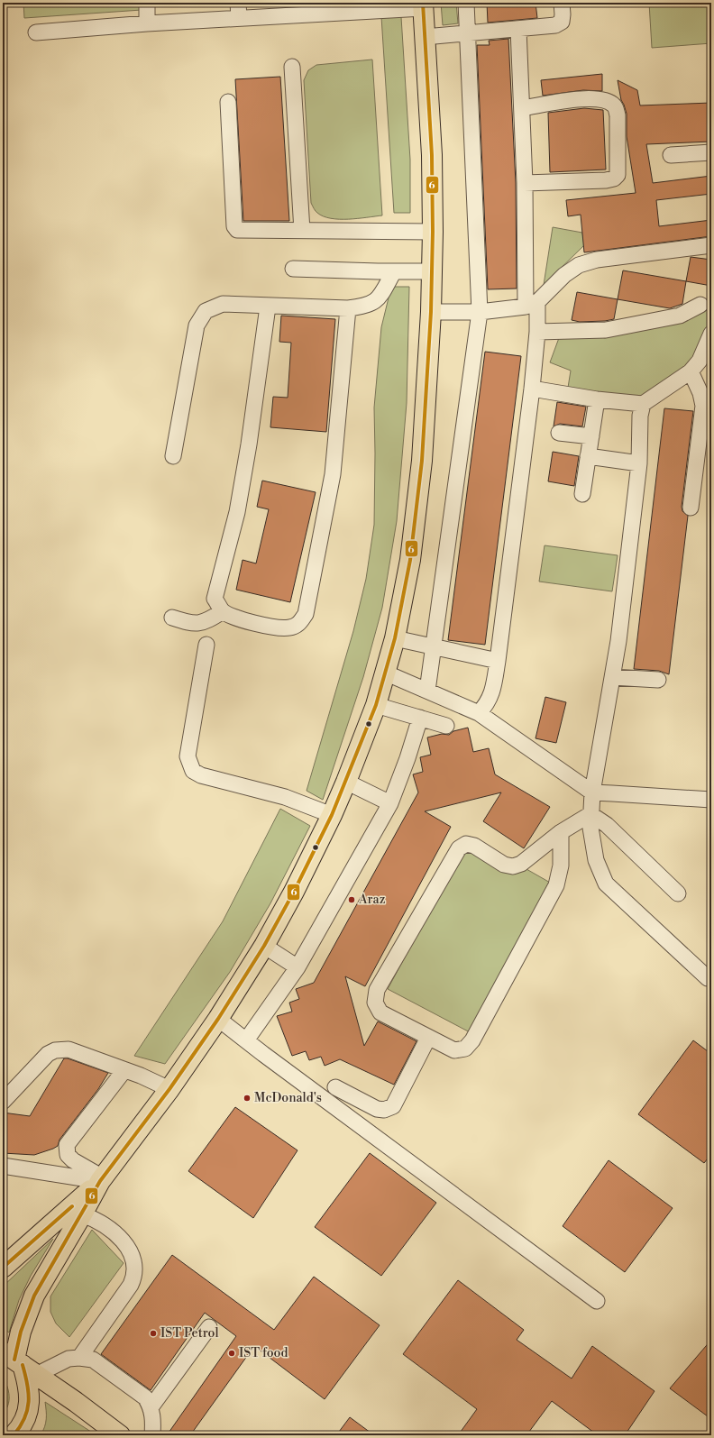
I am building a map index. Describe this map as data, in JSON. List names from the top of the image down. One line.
{"places":["Araz","McDonald's","IST Petrol","IST food"],"lines":["transit line 6"]}
